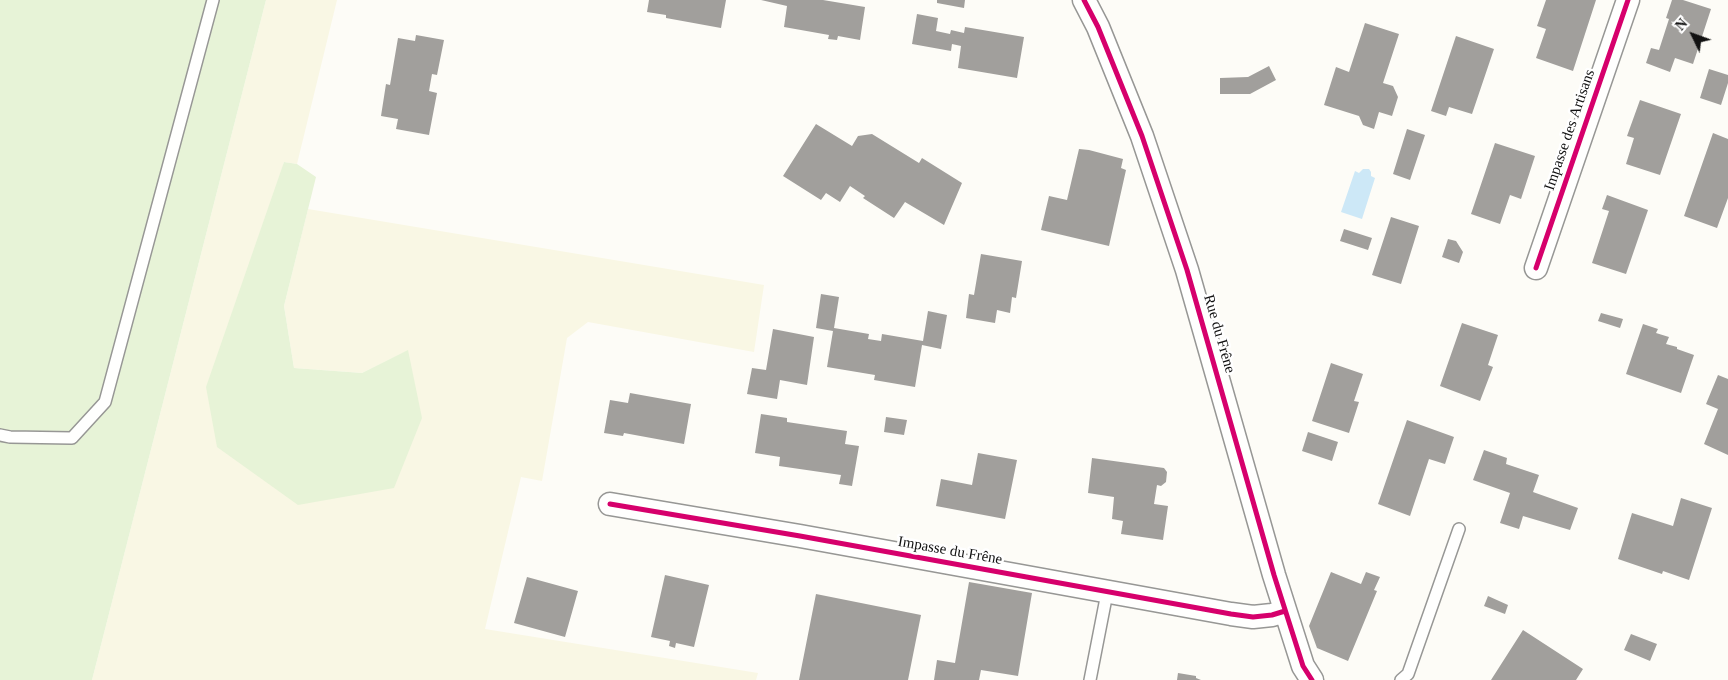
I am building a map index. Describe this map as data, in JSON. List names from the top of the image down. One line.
{"streets":{"street":["Impasse des Artisans","Rue du Frêne","Impasse du Frêne"]},"crossings":[["Rue du Frêne","Impasse du Frêne"]],"north":"top left"}
